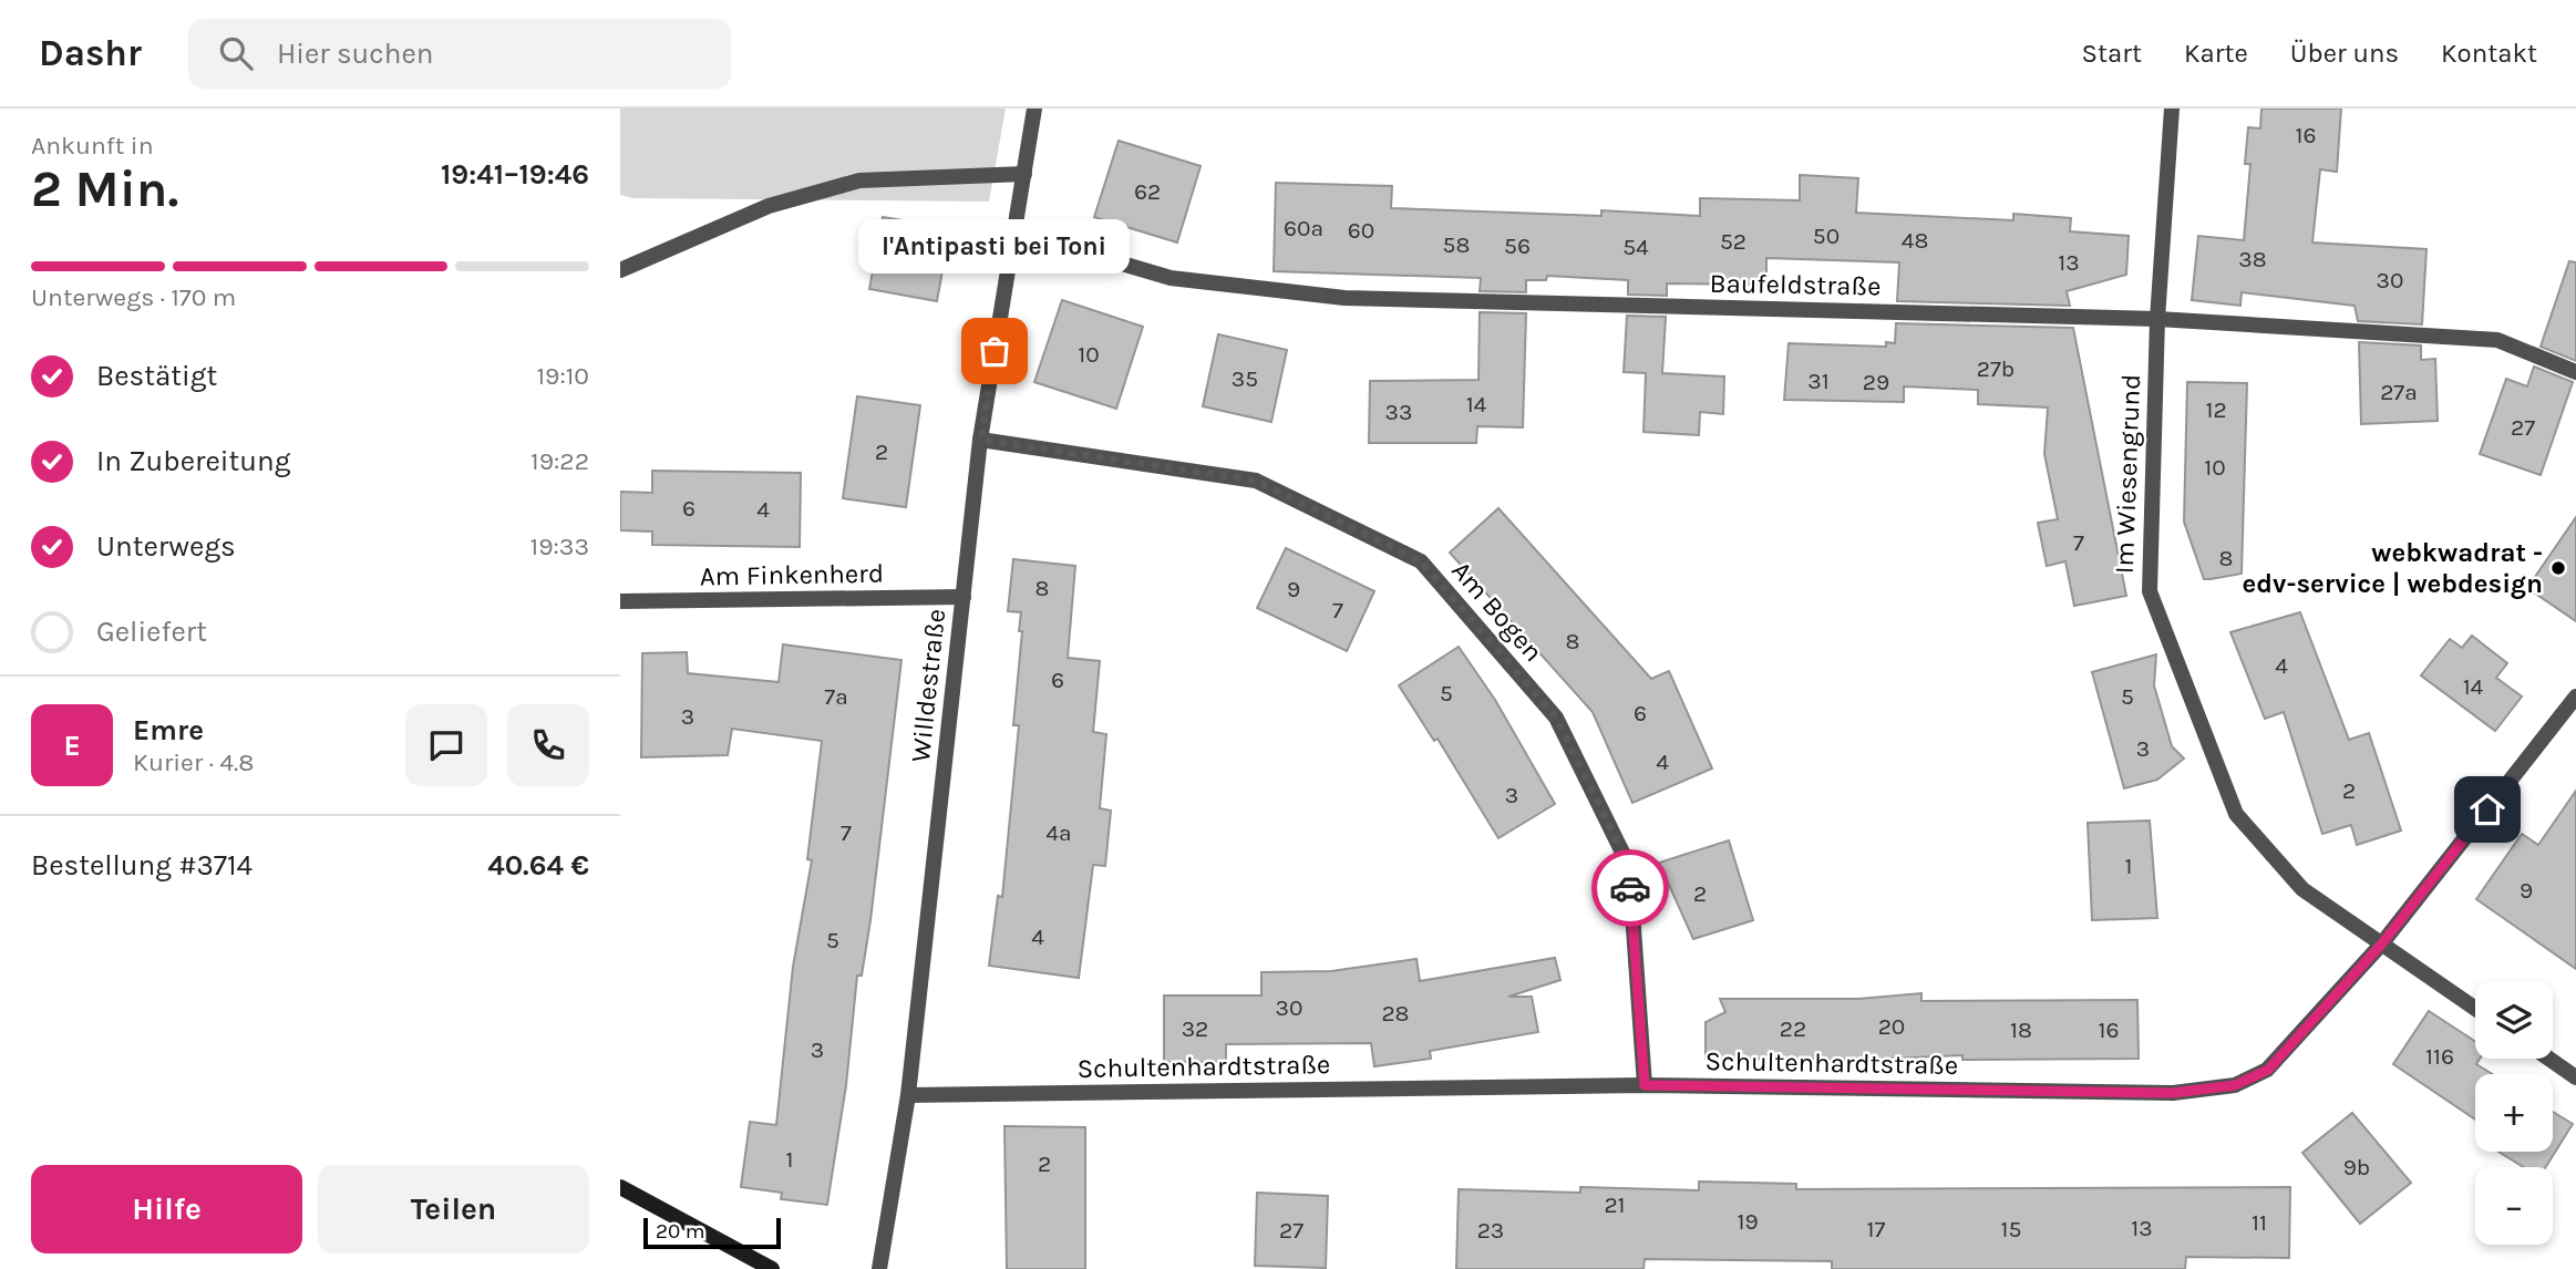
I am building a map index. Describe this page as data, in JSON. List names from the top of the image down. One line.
{"streets":{"street":["Baufeldstraße","Im Wiesengrund","Am Finkenherd","Am Bogen","Willdestraße","Schultenhardtstraße"]},"crossings":[["Baufeldstraße","Im Wiesengrund"],["Baufeldstraße","Willdestraße"],["Im Wiesengrund","Schultenhardtstraße"],["Am Finkenherd","Willdestraße"],["Am Bogen","Willdestraße"],["Am Bogen","Schultenhardtstraße"],["Willdestraße","Schultenhardtstraße"]],"places":["l'Antipasti bei Toni","webkwadrat - edv-service | webdesign"],"house_numbers":["16","62","60a","60","50","48","52","58","56","54","38","13","30","10","27b","35","31","29","27a","14","12","33","27","2","10","6","4","7","8","8","9","7","8","4","6","14","5","7a","5","6","3","3","4","2","3","7","4a","1","9","2","4","5","30","28","20","32","22","18","16","3","116","1","2","9b","21","19","11","13","17","15","27","23"],"scale_bar":"20 m","page":{"header":"Dashr","search":"Hier suchen","nav":["Start","Karte","Über uns","Kontakt"],"heading":["2 Min.","Ankunft in","19:41–19:46"],"panel":["Emre","Kurier · 4.8","Bestellung #3714","40.64 €"],"bubble":"l'Antipasti bei Toni","bar":"Unterwegs · 170 m","list":[["Bestätigt","19:10"],["In Zubereitung","19:22"],["Unterwegs","19:33"],"Geliefert"],"round":"E","map_buttons":["+","−"],"buttons":["Hilfe","Teilen"],"scale":"20 m"}}
